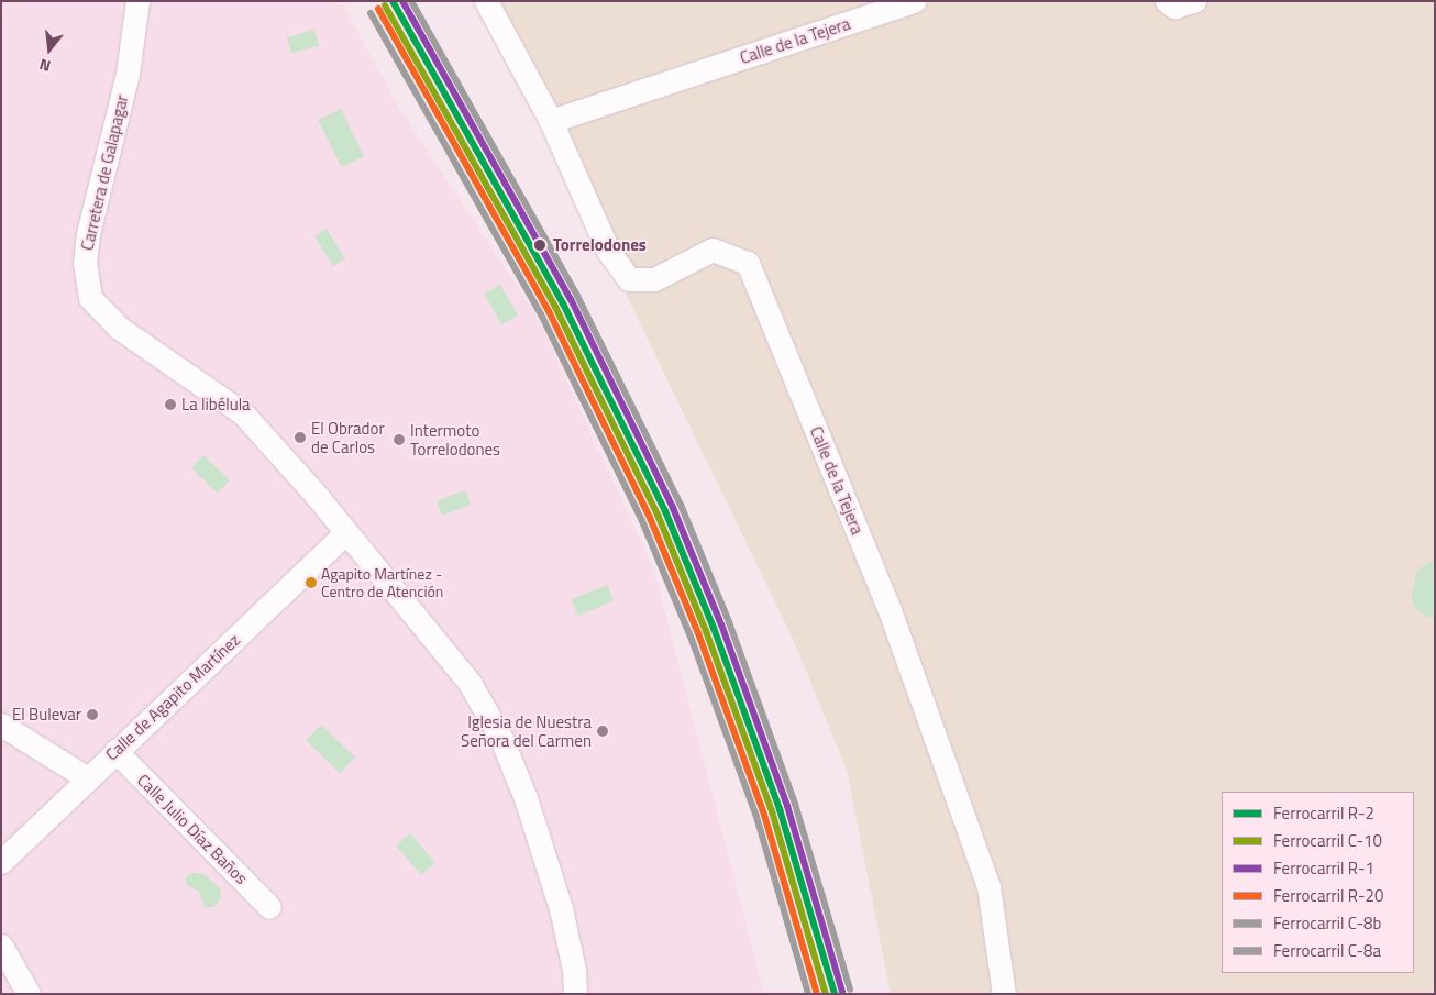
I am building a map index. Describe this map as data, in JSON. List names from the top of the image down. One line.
{"streets":{"street":["Calle de la Tejera","Carretera de Galapagar","Calle de Agapito Martínez","Calle Julio Díaz Baños"]},"crossings":[["Carretera de Galapagar","Calle de Agapito Martínez"],["Calle de Agapito Martínez","Calle Julio Díaz Baños"]],"places":["Torrelodones","La libélula","El Obrador de Carlos","Intermoto Torrelodones","Agapito Martínez - Centro de Atención","El Bulevar","Iglesia de Nuestra Señora del Carmen"],"lines":["rail line R-2","rail line R-1","rail line C-8b","rail line C-10","rail line R-20","rail line C-8a"],"legend":["Ferrocarril R-2","Ferrocarril C-10","Ferrocarril R-1","Ferrocarril R-20","Ferrocarril C-8b","Ferrocarril C-8a"],"north":"bottom"}
